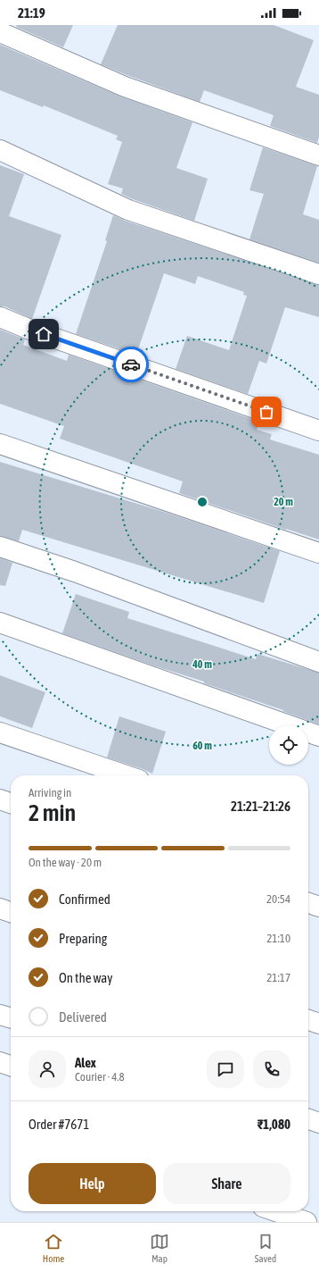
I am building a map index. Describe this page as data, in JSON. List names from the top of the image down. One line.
{"page":{"status":"21:19","heading":["2 min","Arriving in","21:21–21:26"],"panel":["Alex","Courier · 4.8","Order #7671","₹1,080"],"bar":"On the way · 20 m","list":[["Confirmed","20:54"],["Preparing","21:10"],["On the way","21:17"],"Delivered"],"buttons":["Help","Share"],"tabs":["Home","Map","Saved"]},"rings":["20 m","40 m","60 m"]}
